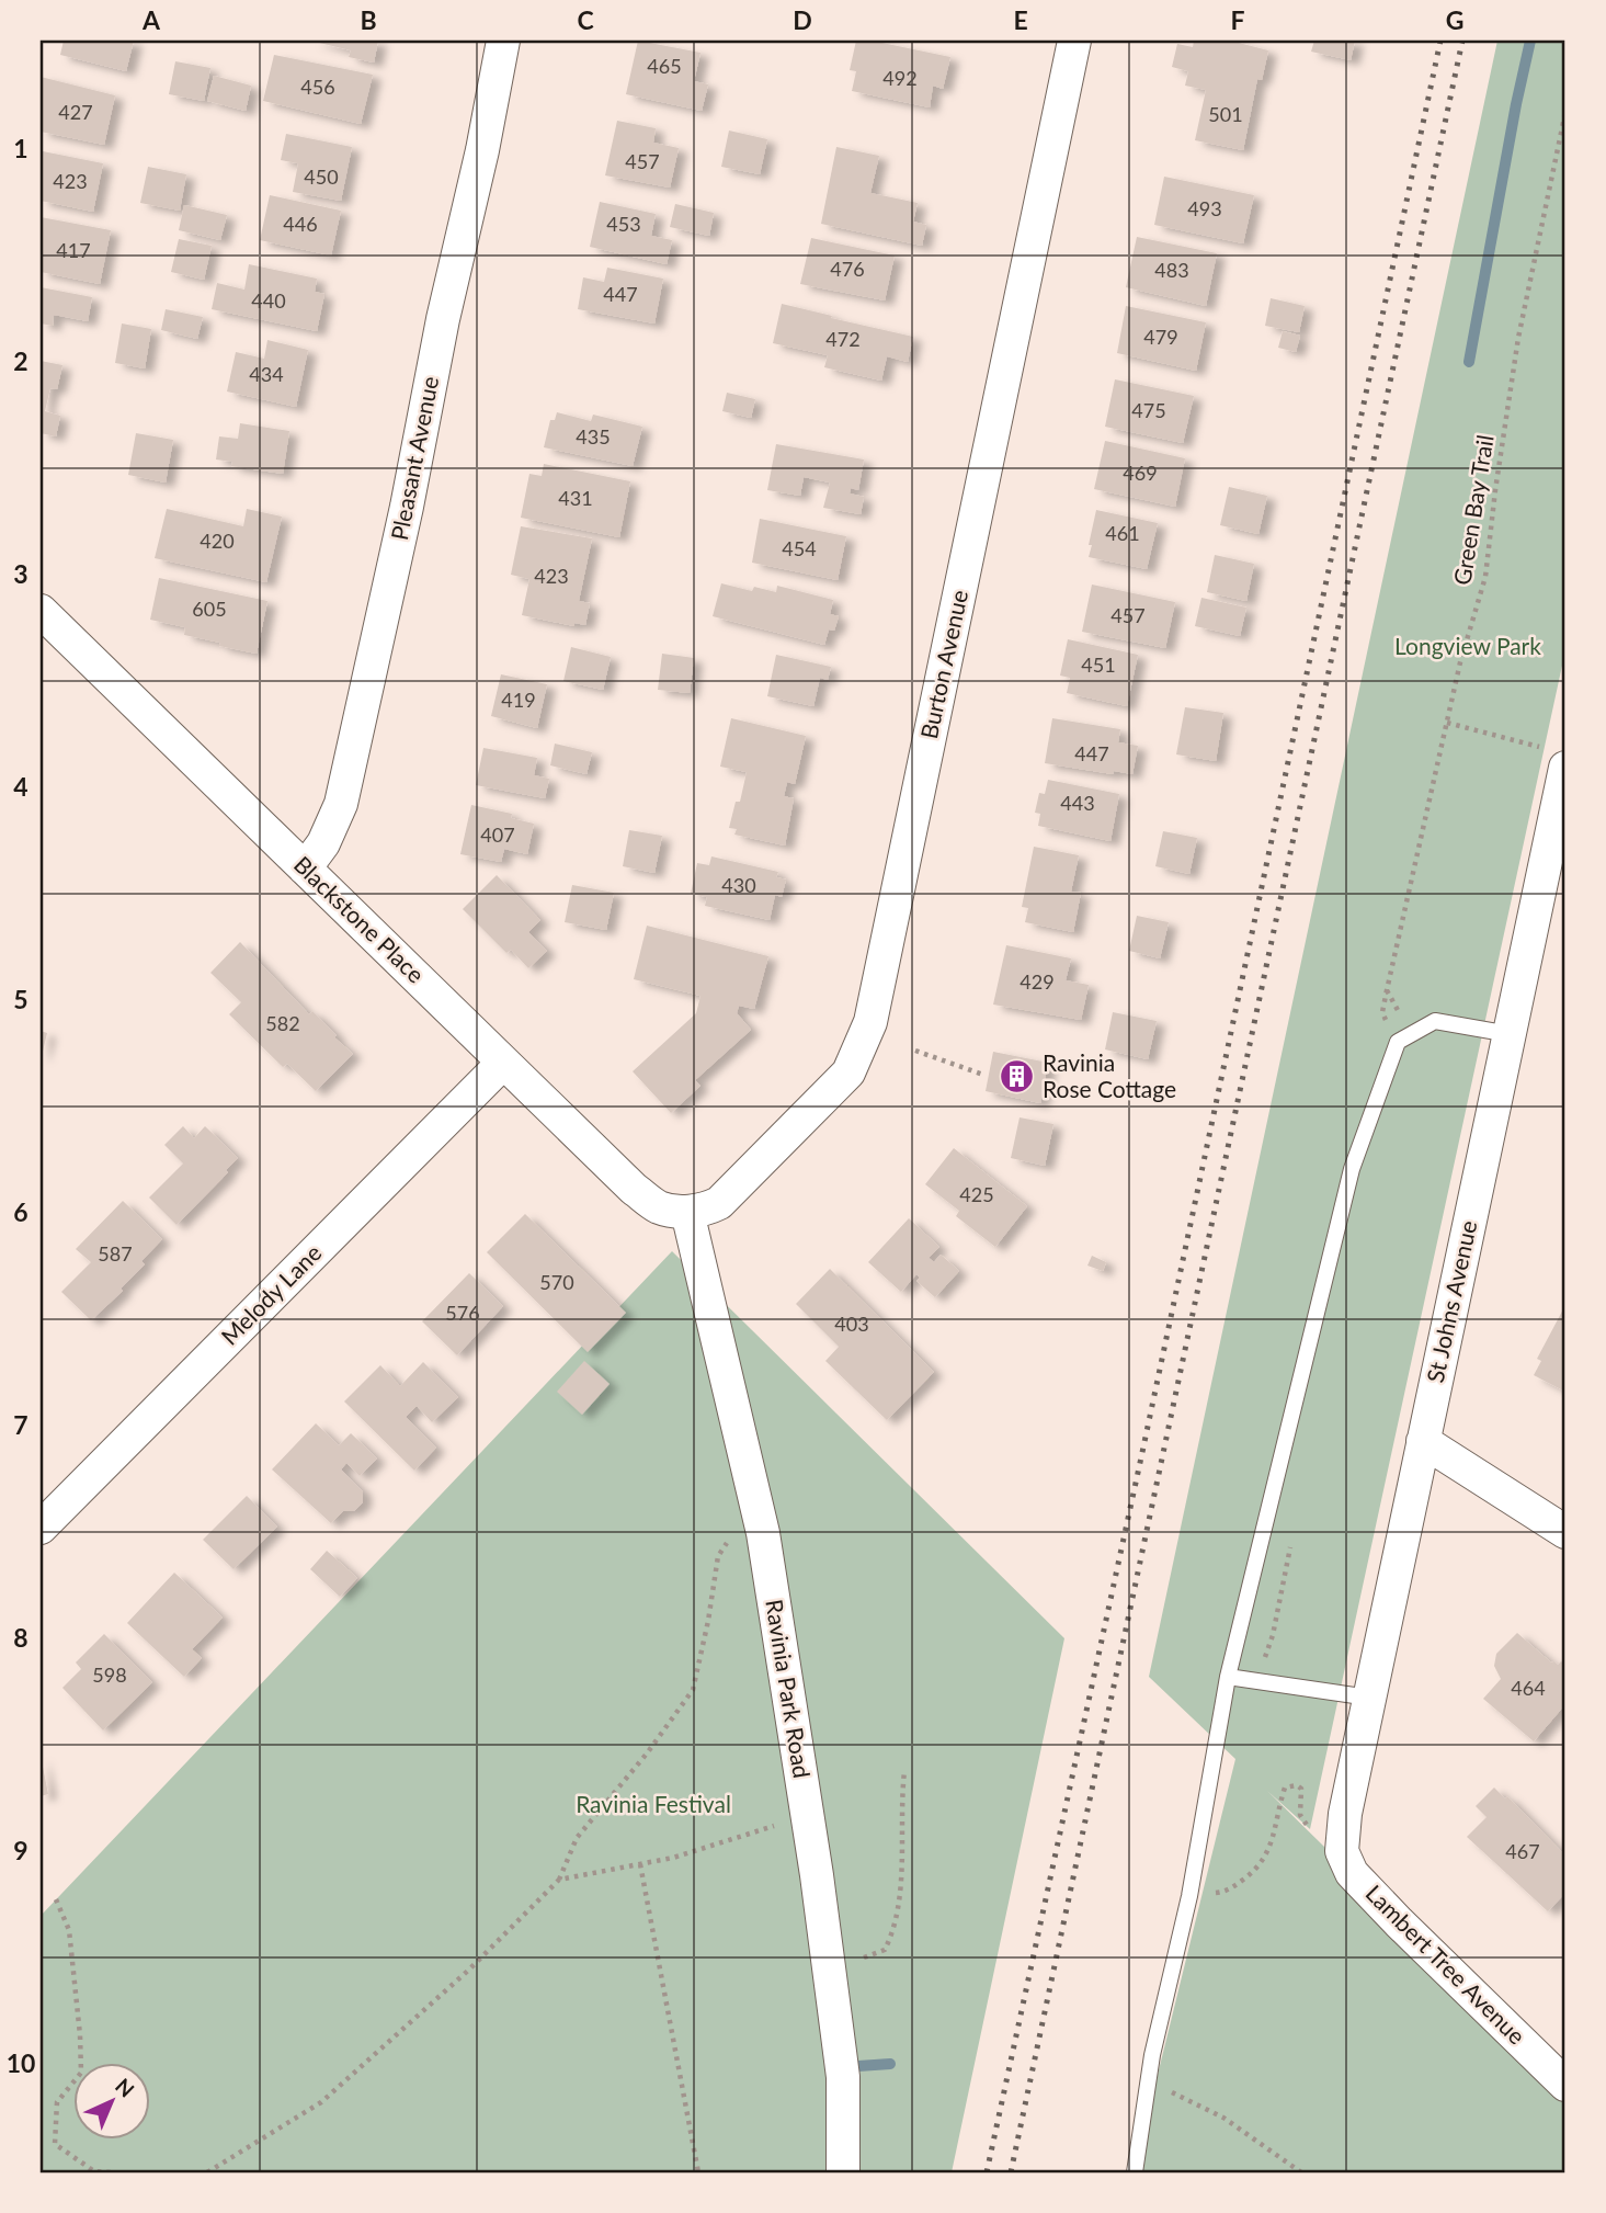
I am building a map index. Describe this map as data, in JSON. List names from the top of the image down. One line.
{"streets":{"street":["Pleasant Avenue","Burton Avenue","Blackstone Place","Melody Lane","St Johns Avenue","Ravinia Park Road","Lambert Tree Avenue"],"path":["Green Bay Trail"]},"crossings":[["Pleasant Avenue","Blackstone Place"],["Burton Avenue","Blackstone Place"],["Burton Avenue","Ravinia Park Road"],["Blackstone Place","Melody Lane"],["Blackstone Place","Ravinia Park Road"],["St Johns Avenue","Lambert Tree Avenue"]],"parks":["Longview Park","Ravinia Festival"],"places":{"building":["Ravinia Rose Cottage"]},"house_numbers":["465","492","456","427","501","457","450","423","493","446","453","417","476","483","447","440","479","472","434","475","435","469","431","461","420","454","423","605","457","451","419","447","443","407","430","429","582","425","587","570","576","403","598","464","467"],"north":"top right","grid":{"columns":["A","B","C","D","E","F","G"],"rows":["1","2","3","4","5","6","7","8","9","10"]}}
